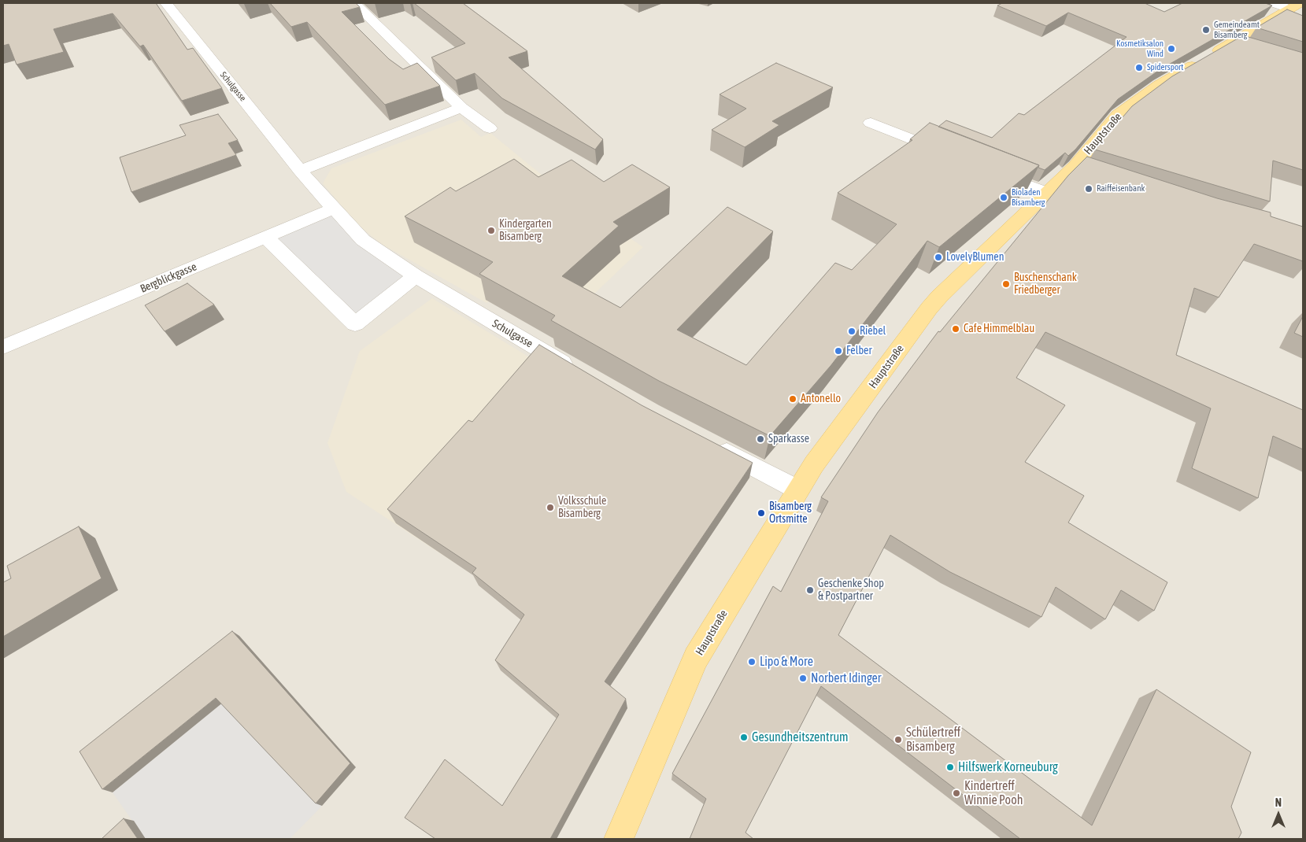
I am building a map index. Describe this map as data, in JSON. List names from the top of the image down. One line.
{"streets":{"main road":["Hauptstraße"],"street":["Schulgasse","Bergblickgasse"]},"crossings":[["Schulgasse","Bergblickgasse"]],"places":["Gemeindeamt Bisamberg","Kosmetiksalon Wind","Spidersport","Raiffeisenbank","Bioladen Bisamberg","Kindergarten Bisamberg","LovelyBlumen","Buschenschank Friedberger","Cafe Himmelblau","Riebel","Felber","Antonello","Sparkasse","Volksschule Bisamberg","Bisamberg Ortsmitte","Geschenke Shop & Postpartner","Lipo & More","Norbert Idinger","Gesundheitszentrum","Schülertreff Bisamberg","Hilfswerk Korneuburg","Kindertreff Winnie Pooh"],"north":"top"}
